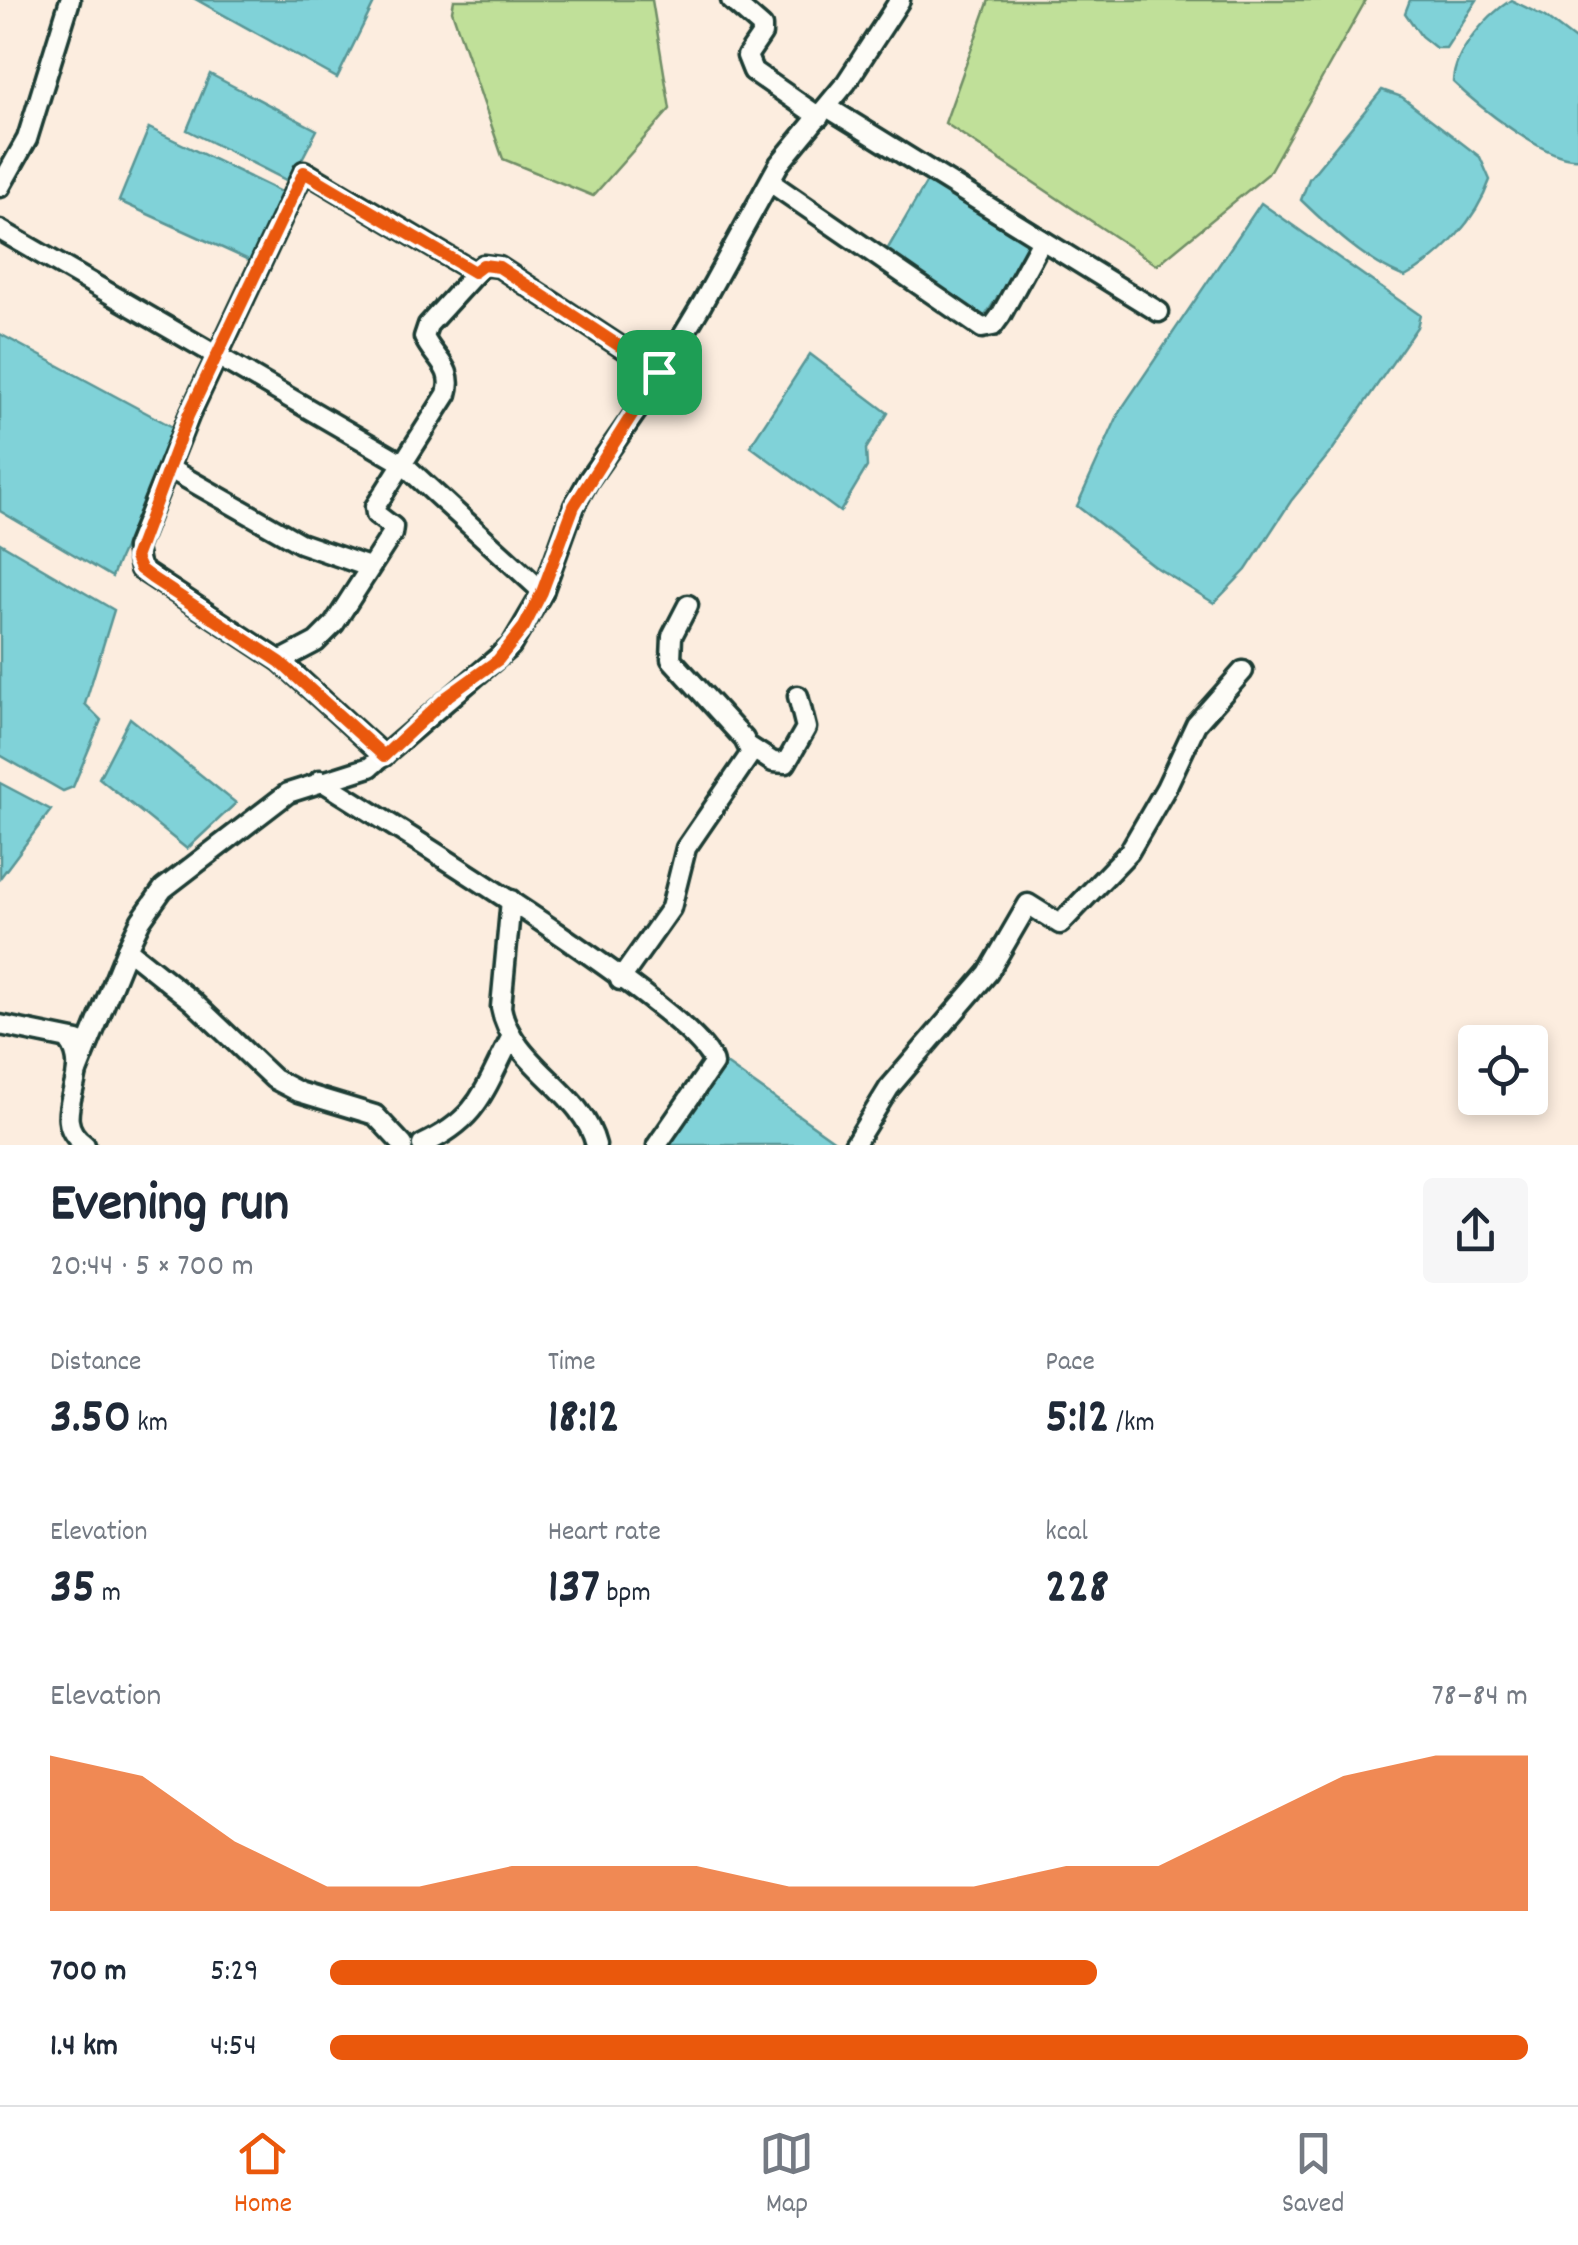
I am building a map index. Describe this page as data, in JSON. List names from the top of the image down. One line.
{"page":{"heading":["Evening run","20:44 · 5 × 700 m"],"stats":[["Distance","3.50 km"],["Time","18:12"],["Pace","5:12 /km"],["Elevation","35 m"],["Heart rate","137 bpm"],["kcal","228"]],"chart":["Elevation","78–84 m"],"list":[{"name":"700 m","note":"5:29"},{"name":"1.4 km","note":"4:54"}],"tabs":["Home","Map","Saved"]}}
